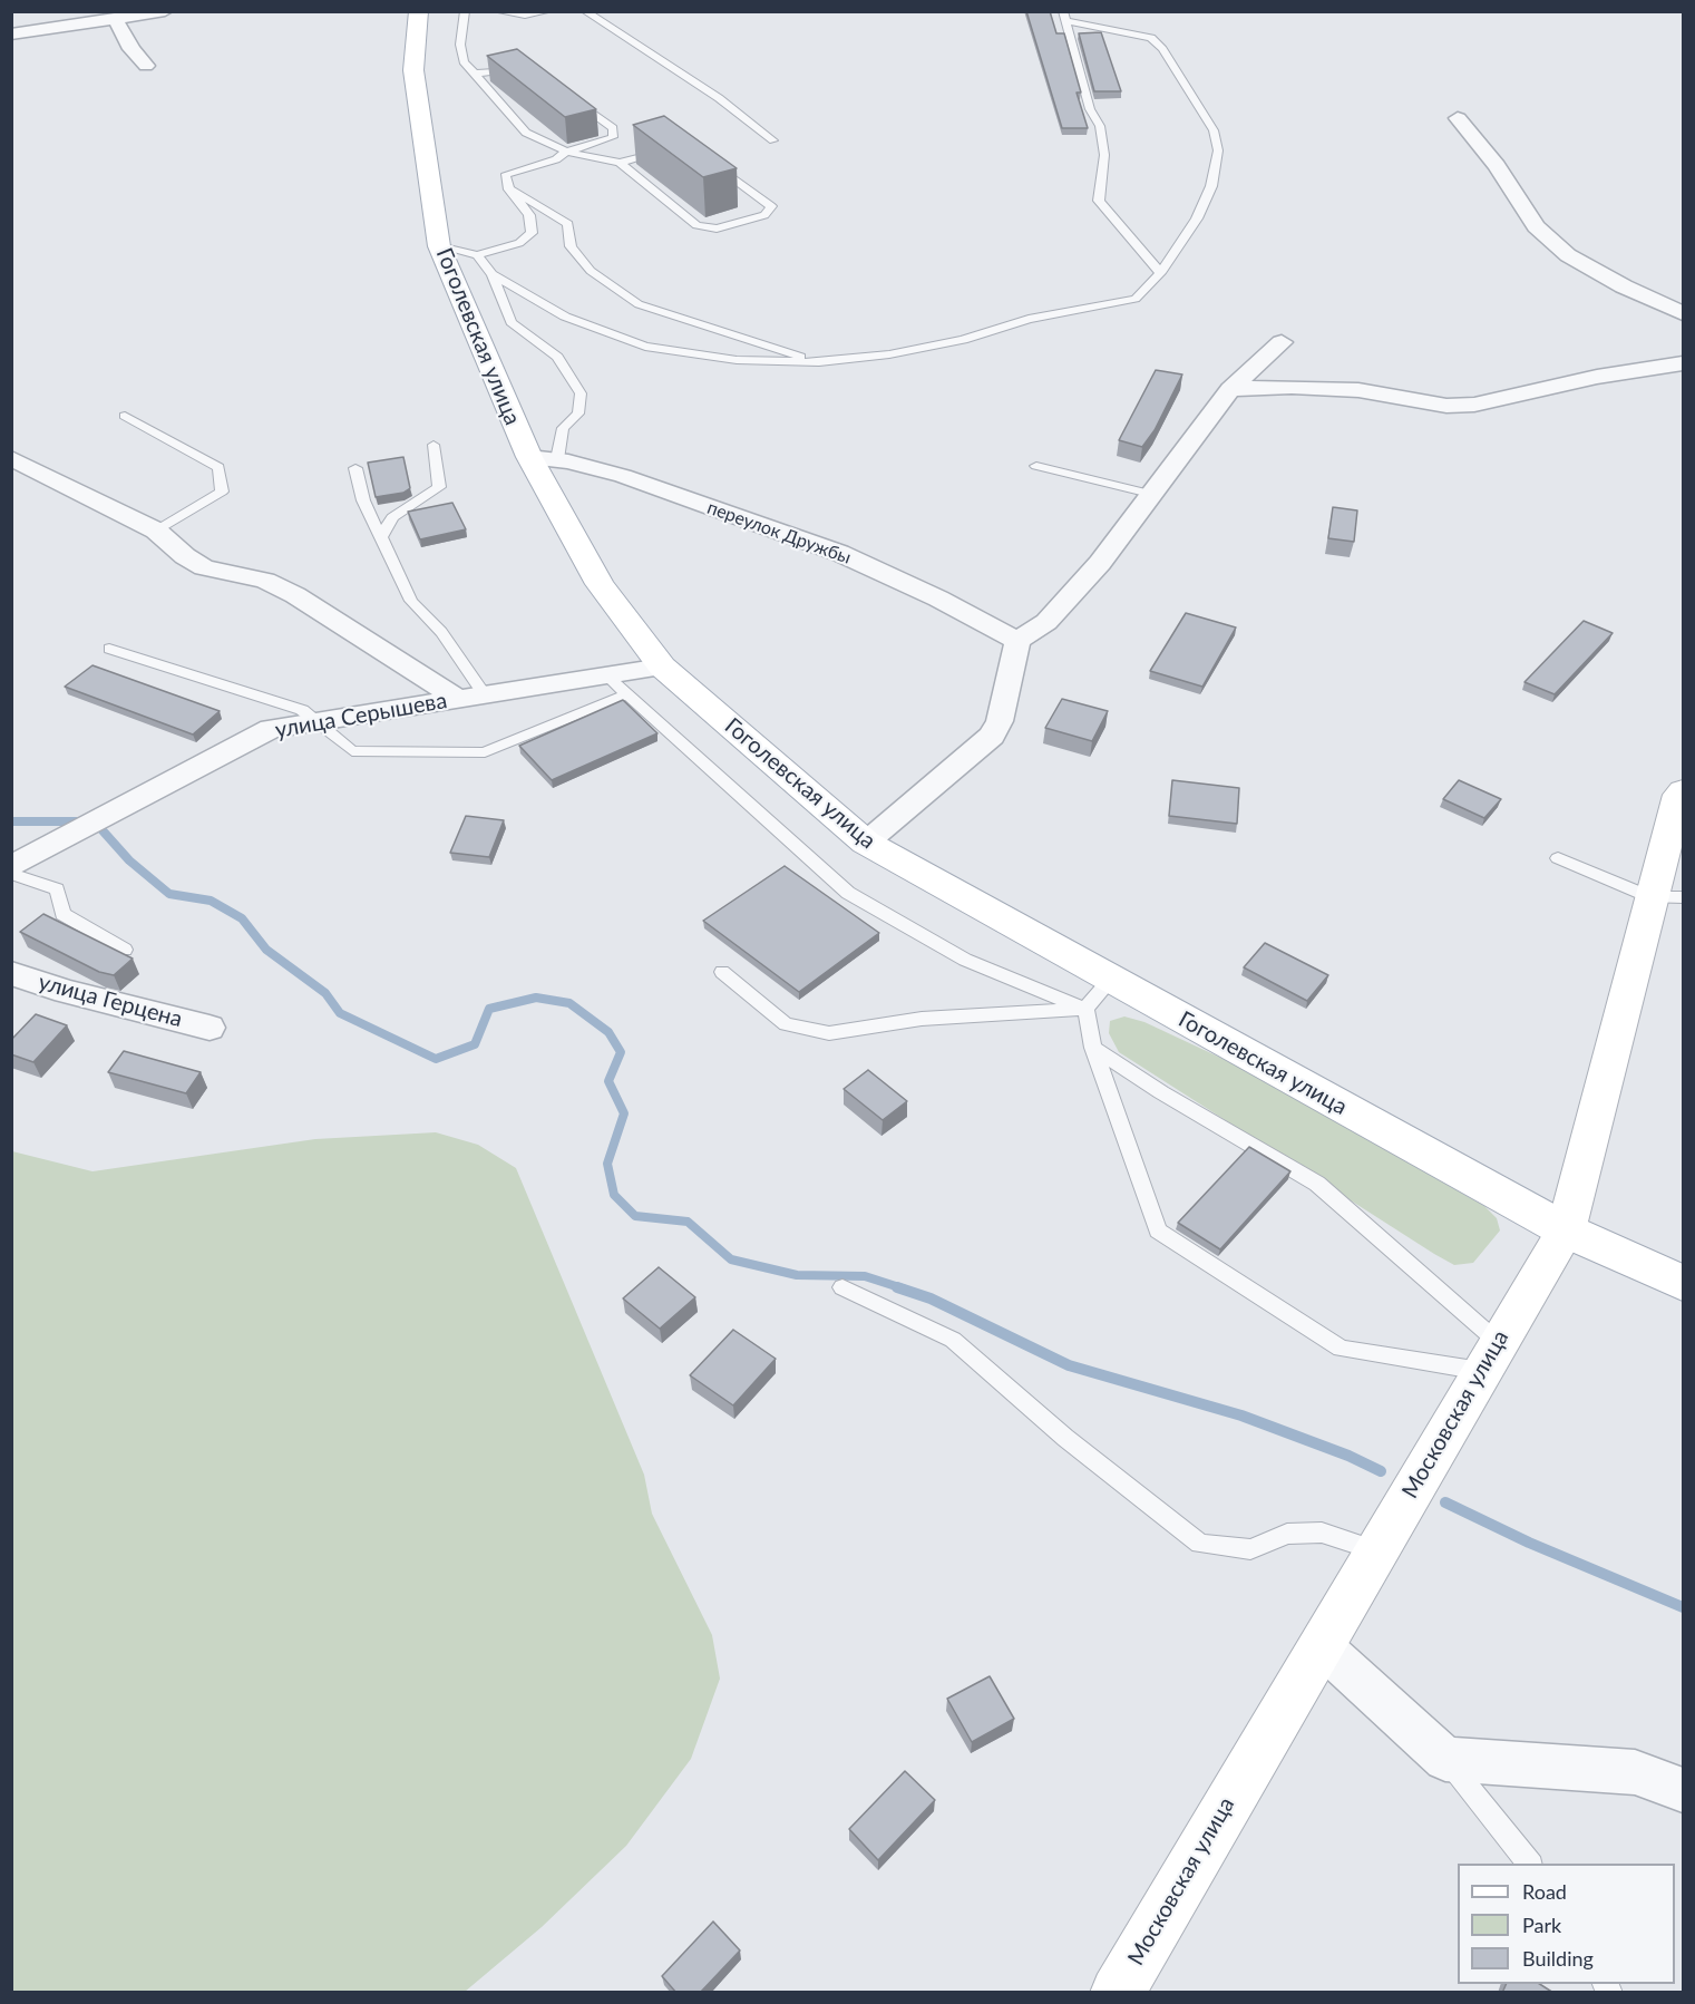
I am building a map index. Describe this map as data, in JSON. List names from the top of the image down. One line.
{"streets":{"main road":["Гоголевская улица","Московская улица"],"street":["переулок Дружбы","улица Серышева","улица Герцена"]},"crossings":[["Гоголевская улица","переулок Дружбы"],["Гоголевская улица","улица Серышева"],["Гоголевская улица","Московская улица"]],"legend":["Road","Park","Building"]}
